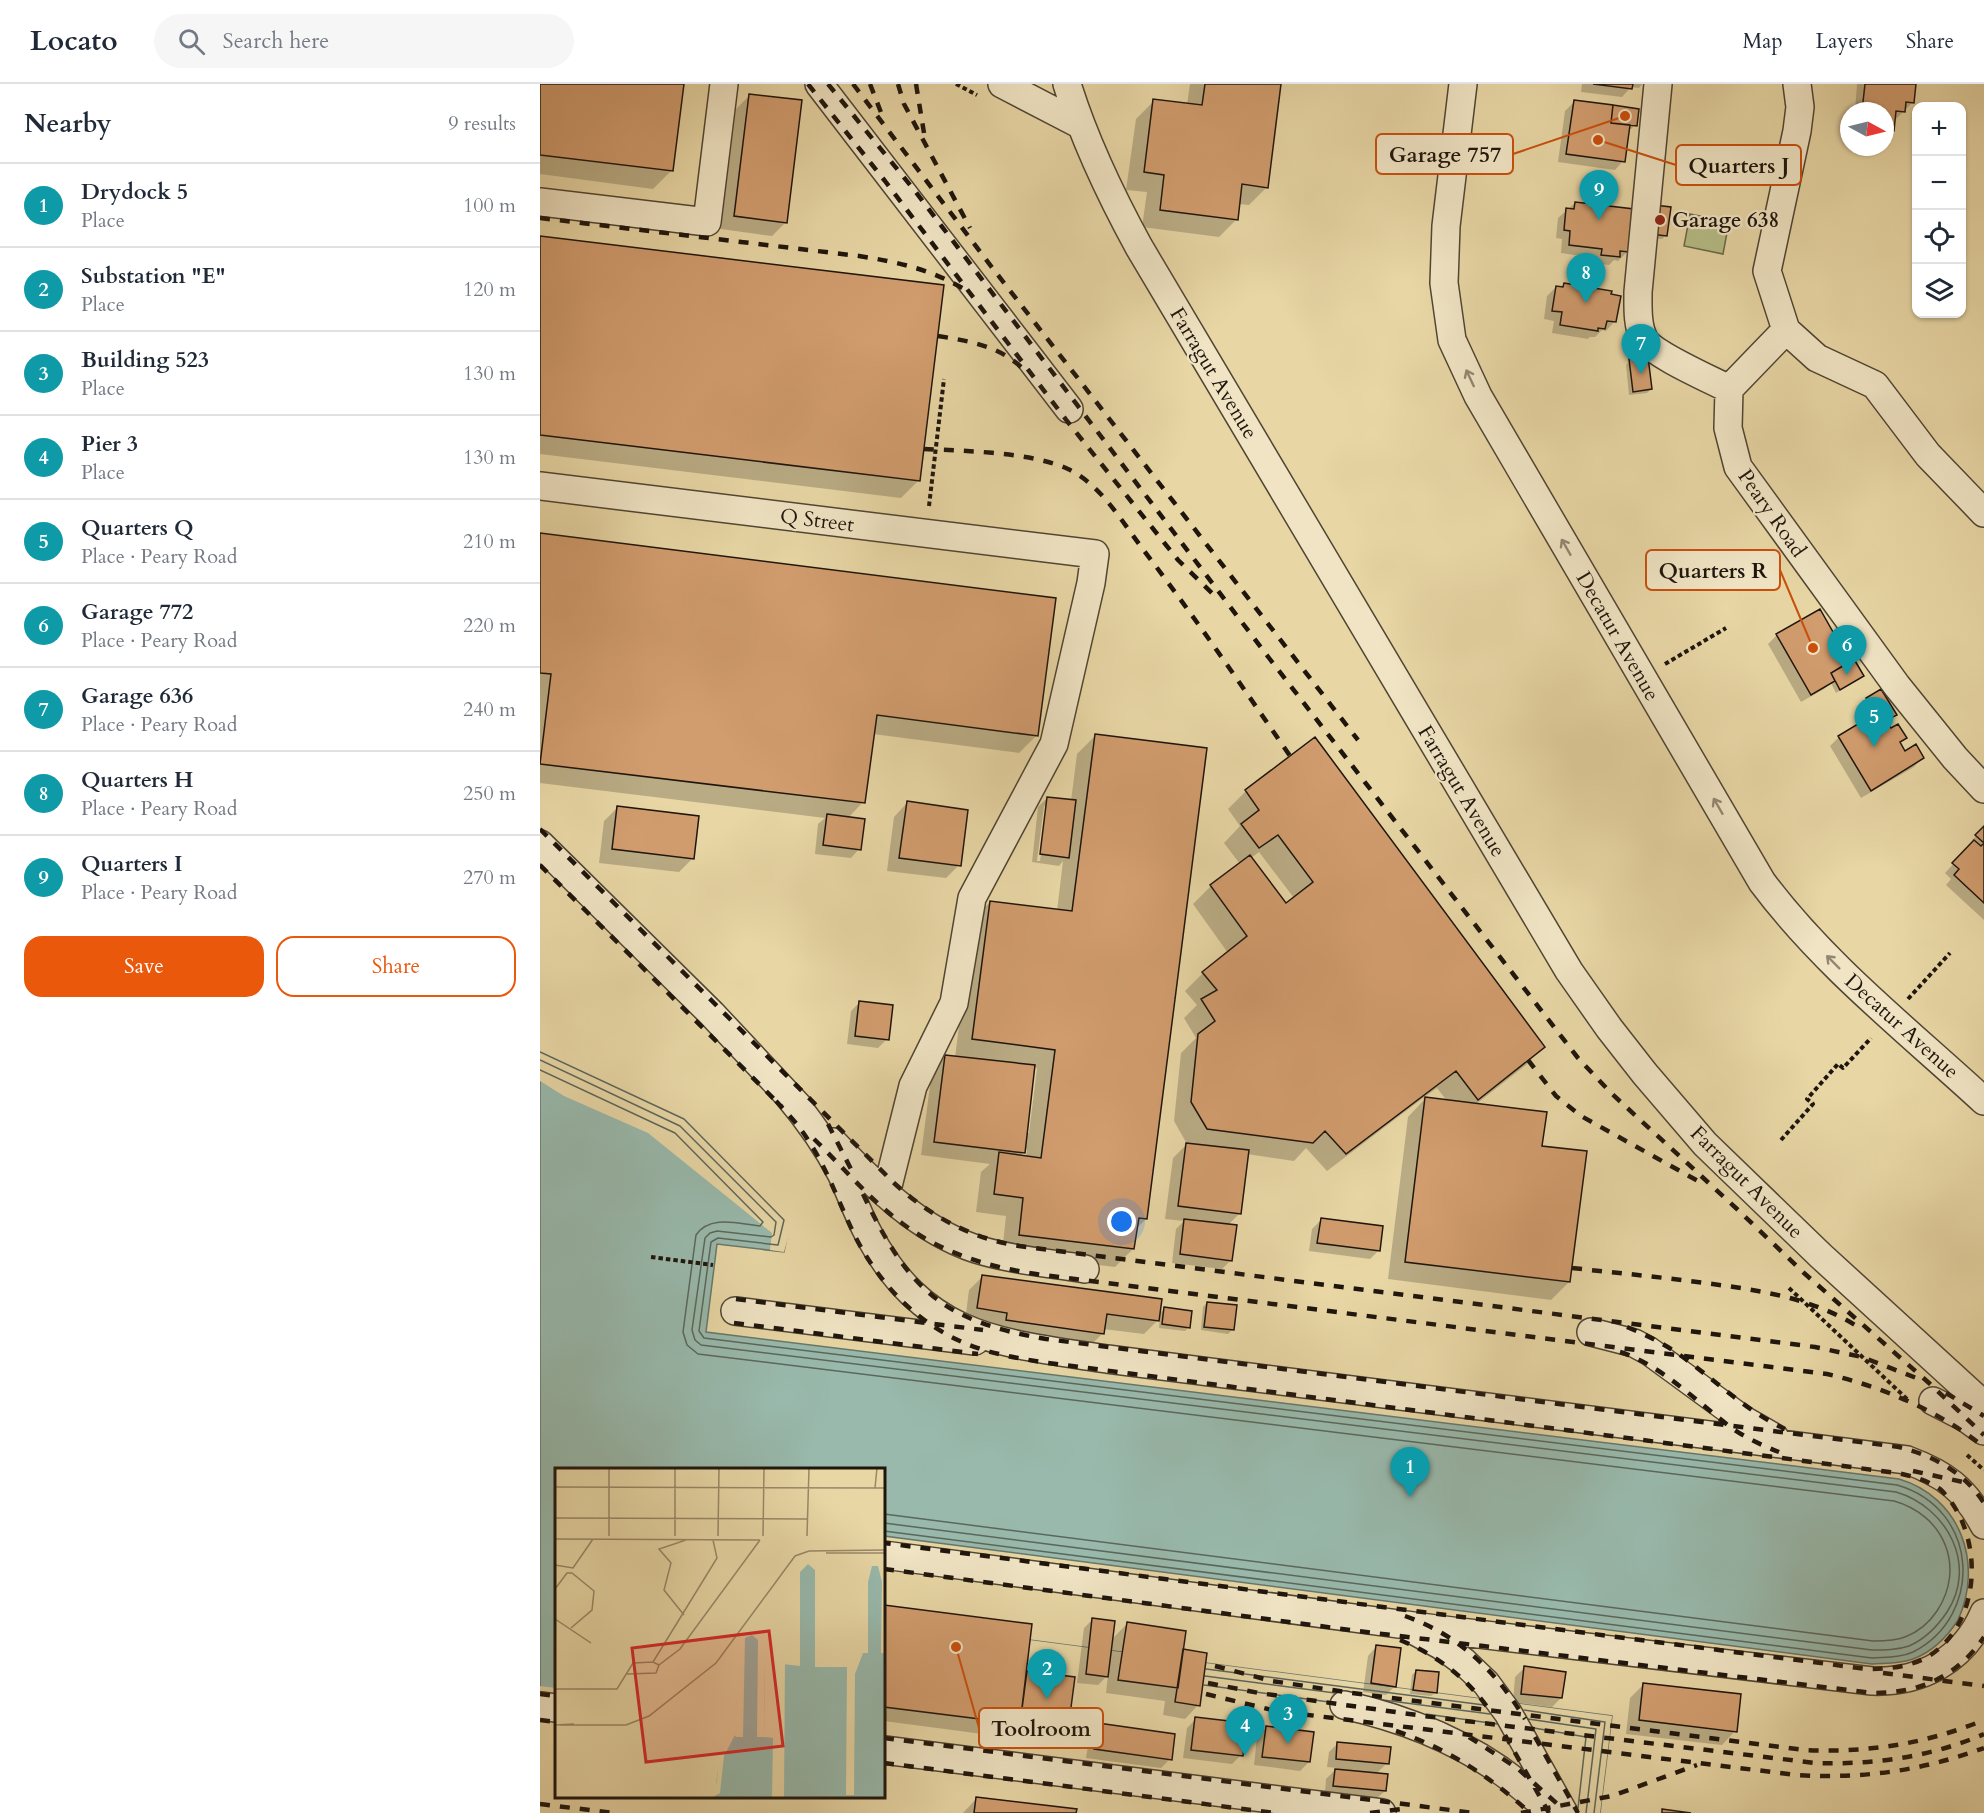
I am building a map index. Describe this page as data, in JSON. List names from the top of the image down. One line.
{"streets":{"street":["Farragut Avenue","Peary Road","Q Street","Decatur Avenue"]},"one_way":["Decatur Avenue"],"places":["Garage 757","Quarters J","Garage 638","Quarters R","Toolroom"],"north":"right","page":{"header":"Locato","search":"Search here","nav":["Map","Layers","Share"],"heading":["Nearby","9 results"],"map_buttons":["+","−"],"list":[{"mark":"1","name":"Drydock 5","note":"Place","value":"100 m"},{"mark":"2","name":"Substation \"E\"","note":"Place","value":"120 m"},{"mark":"3","name":"Building 523","note":"Place","value":"130 m"},{"mark":"4","name":"Pier 3","note":"Place","value":"130 m"},{"mark":"5","name":"Quarters Q","note":"Place · Peary Road","value":"210 m"},{"mark":"6","name":"Garage 772","note":"Place · Peary Road","value":"220 m"},{"mark":"7","name":"Garage 636","note":"Place · Peary Road","value":"240 m"},{"mark":"8","name":"Quarters H","note":"Place · Peary Road","value":"250 m"},{"mark":"9","name":"Quarters I","note":"Place · Peary Road","value":"270 m"}],"pins":["9","8","7","6","5","1","2","3","4"],"buttons":["Save","Share"]}}
